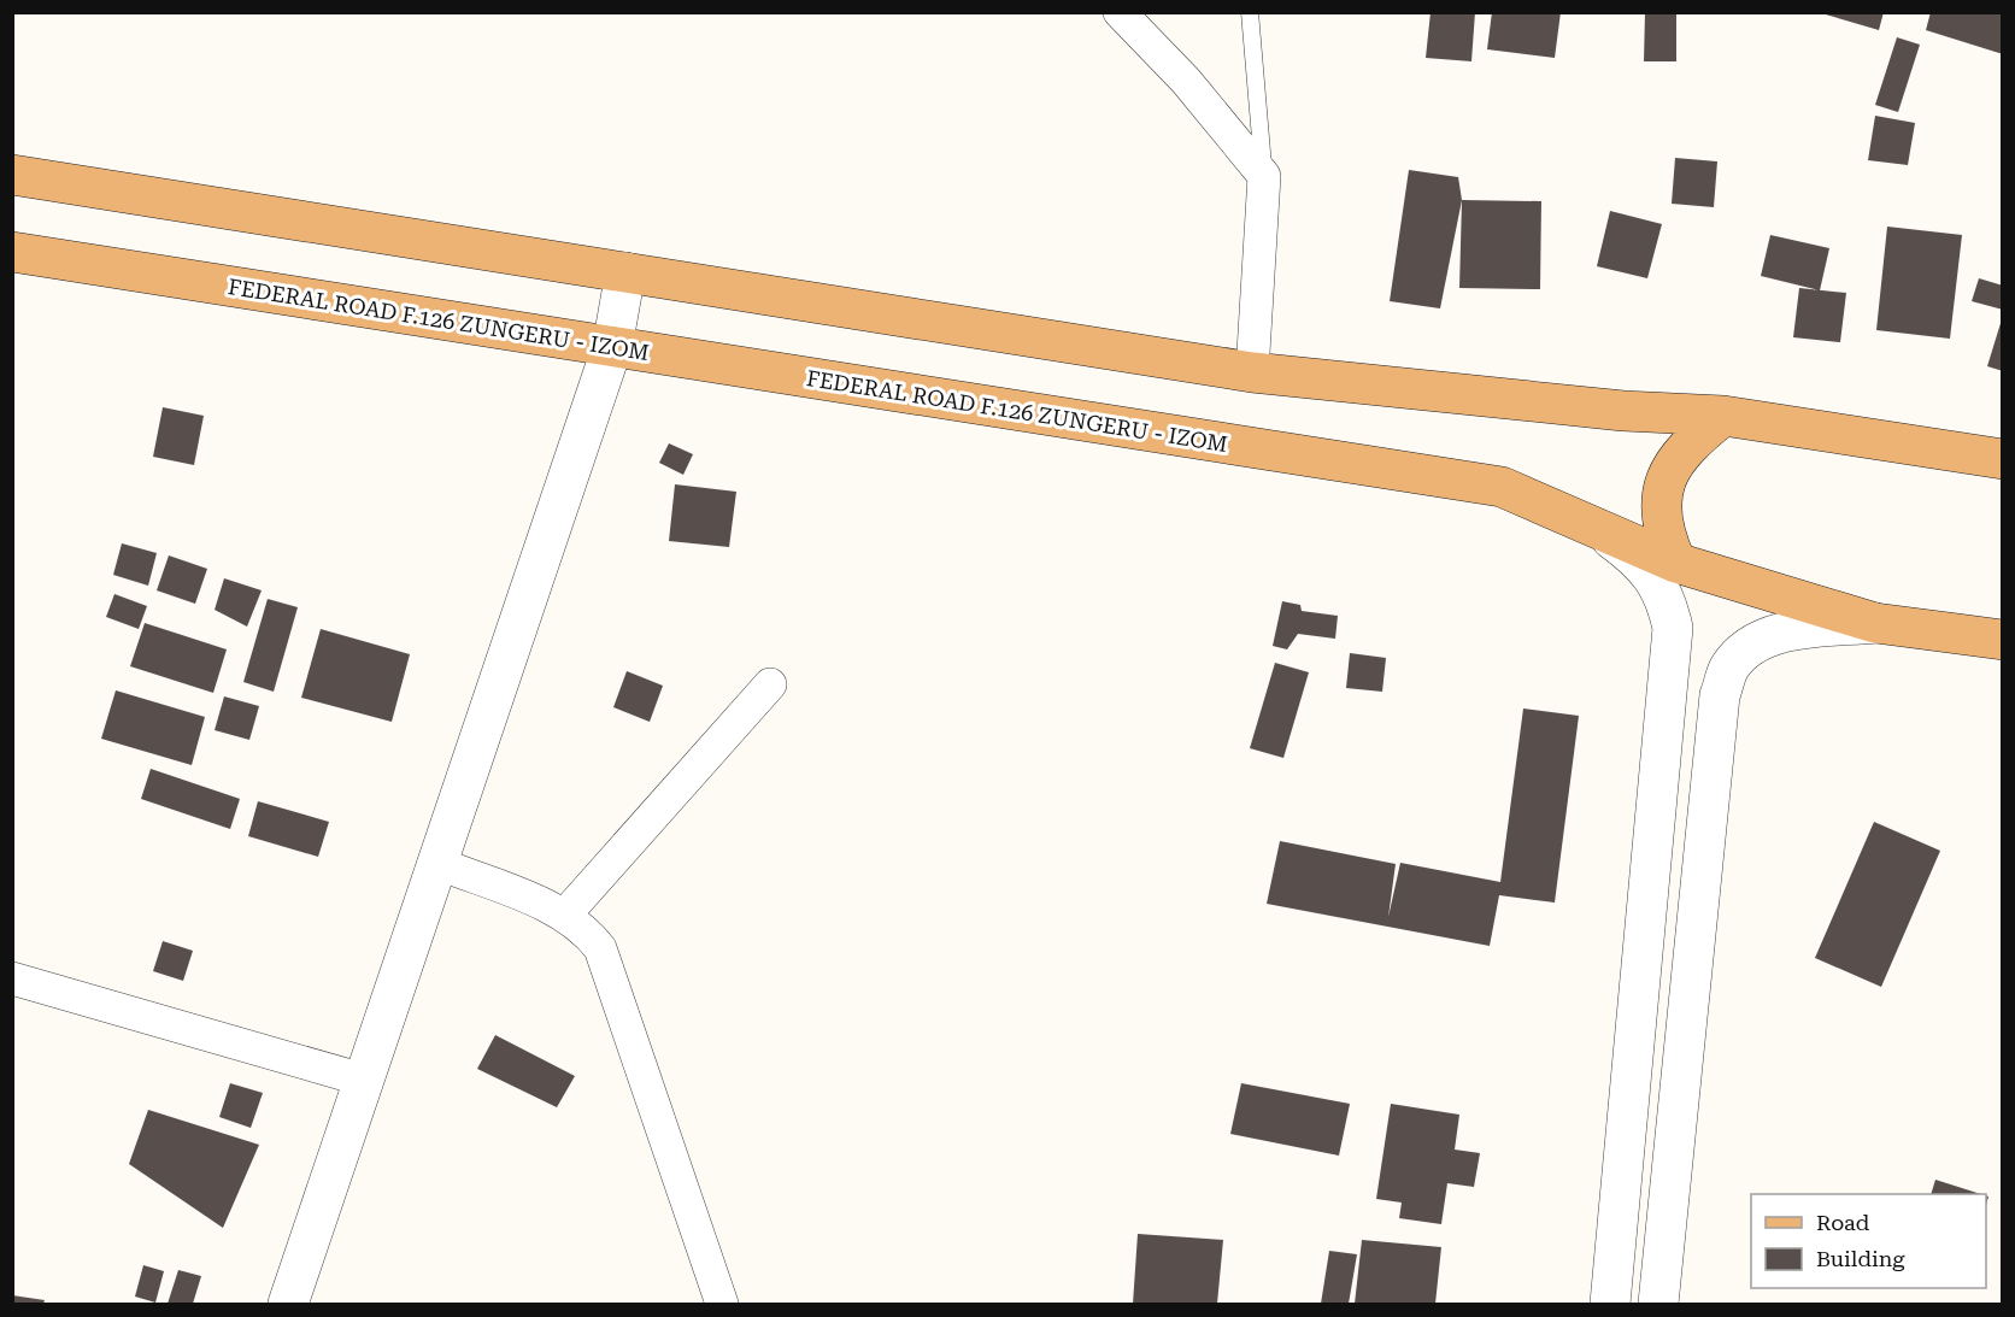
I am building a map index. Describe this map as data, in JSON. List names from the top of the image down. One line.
{"streets":{"main road":["FEDERAL ROAD F.126 ZUNGERU - IZOM"]},"legend":["Road","Building"]}
